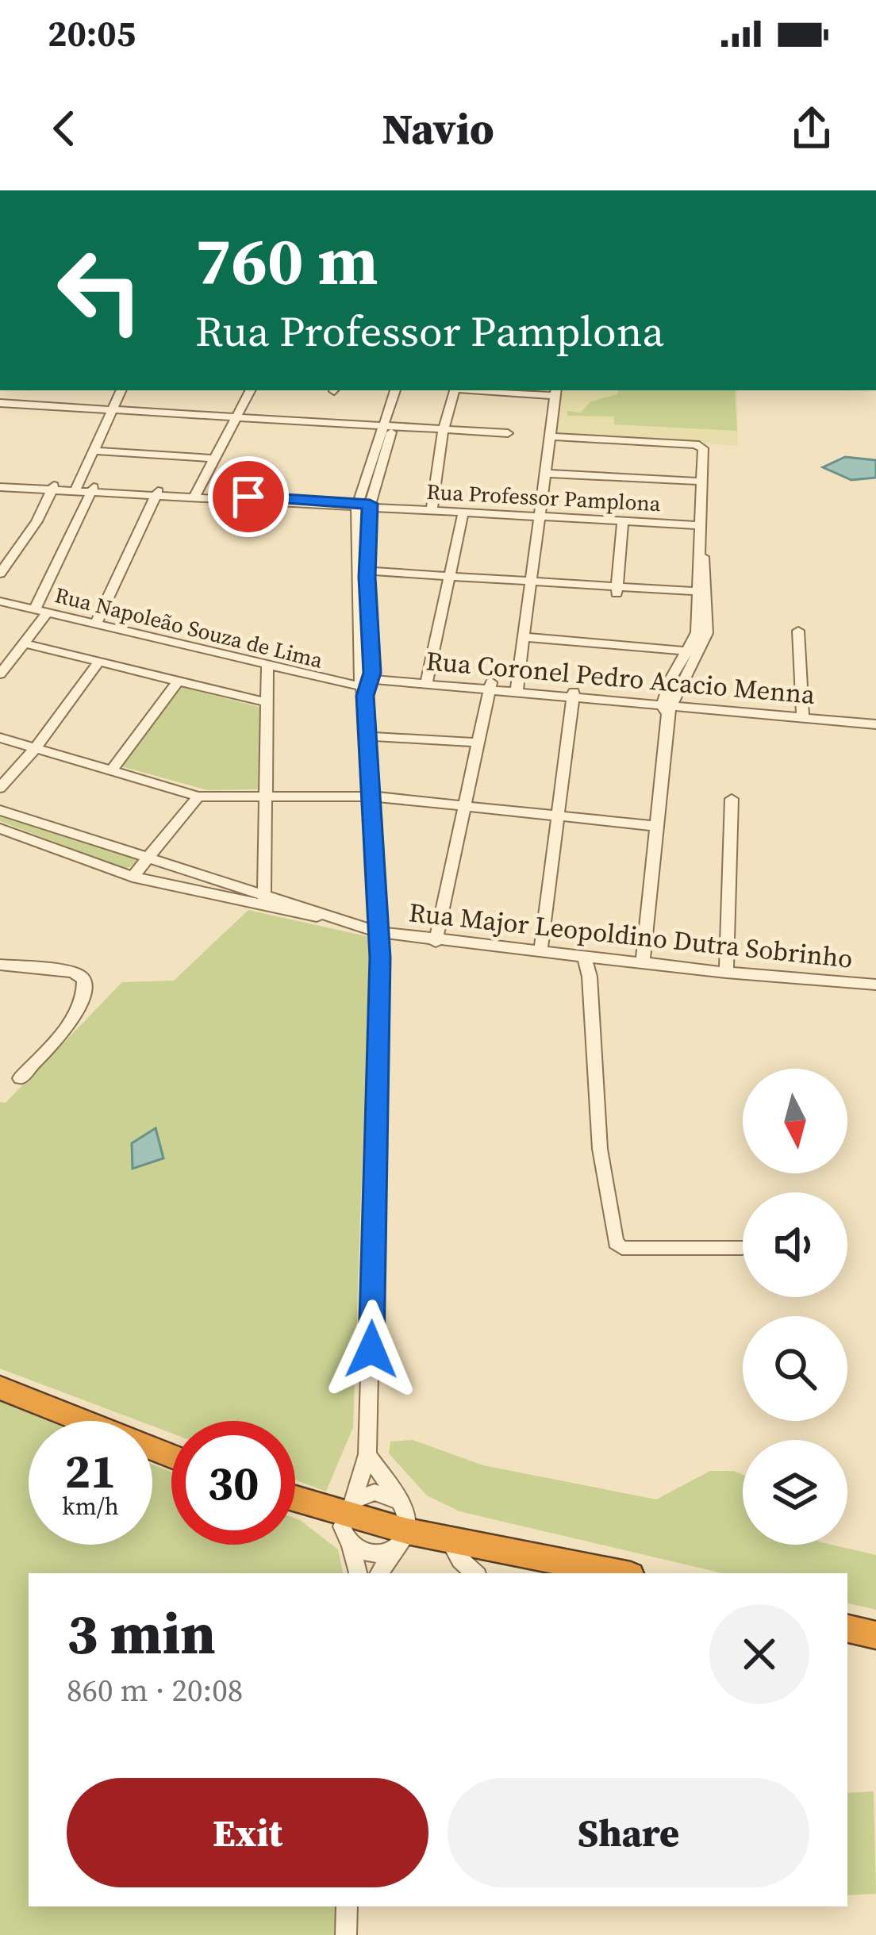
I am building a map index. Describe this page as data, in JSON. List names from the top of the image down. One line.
{"streets":{"street":["Rua Professor Pamplona","Rua Napoleão Souza de Lima","Rua Coronel Pedro Acacio Menna","Rua Major Leopoldino Dutra Sobrinho"]},"crossings":[["Rua Napoleão Souza de Lima","Rua Coronel Pedro Acacio Menna"]],"north":"bottom","page":{"status":"20:05","header":"Navio","turn":["760 m","Rua Professor Pamplona"],"speed":"21 km/h","limit":"30","heading":["3 min","860 m · 20:08"],"buttons":["Exit","Share"]}}
